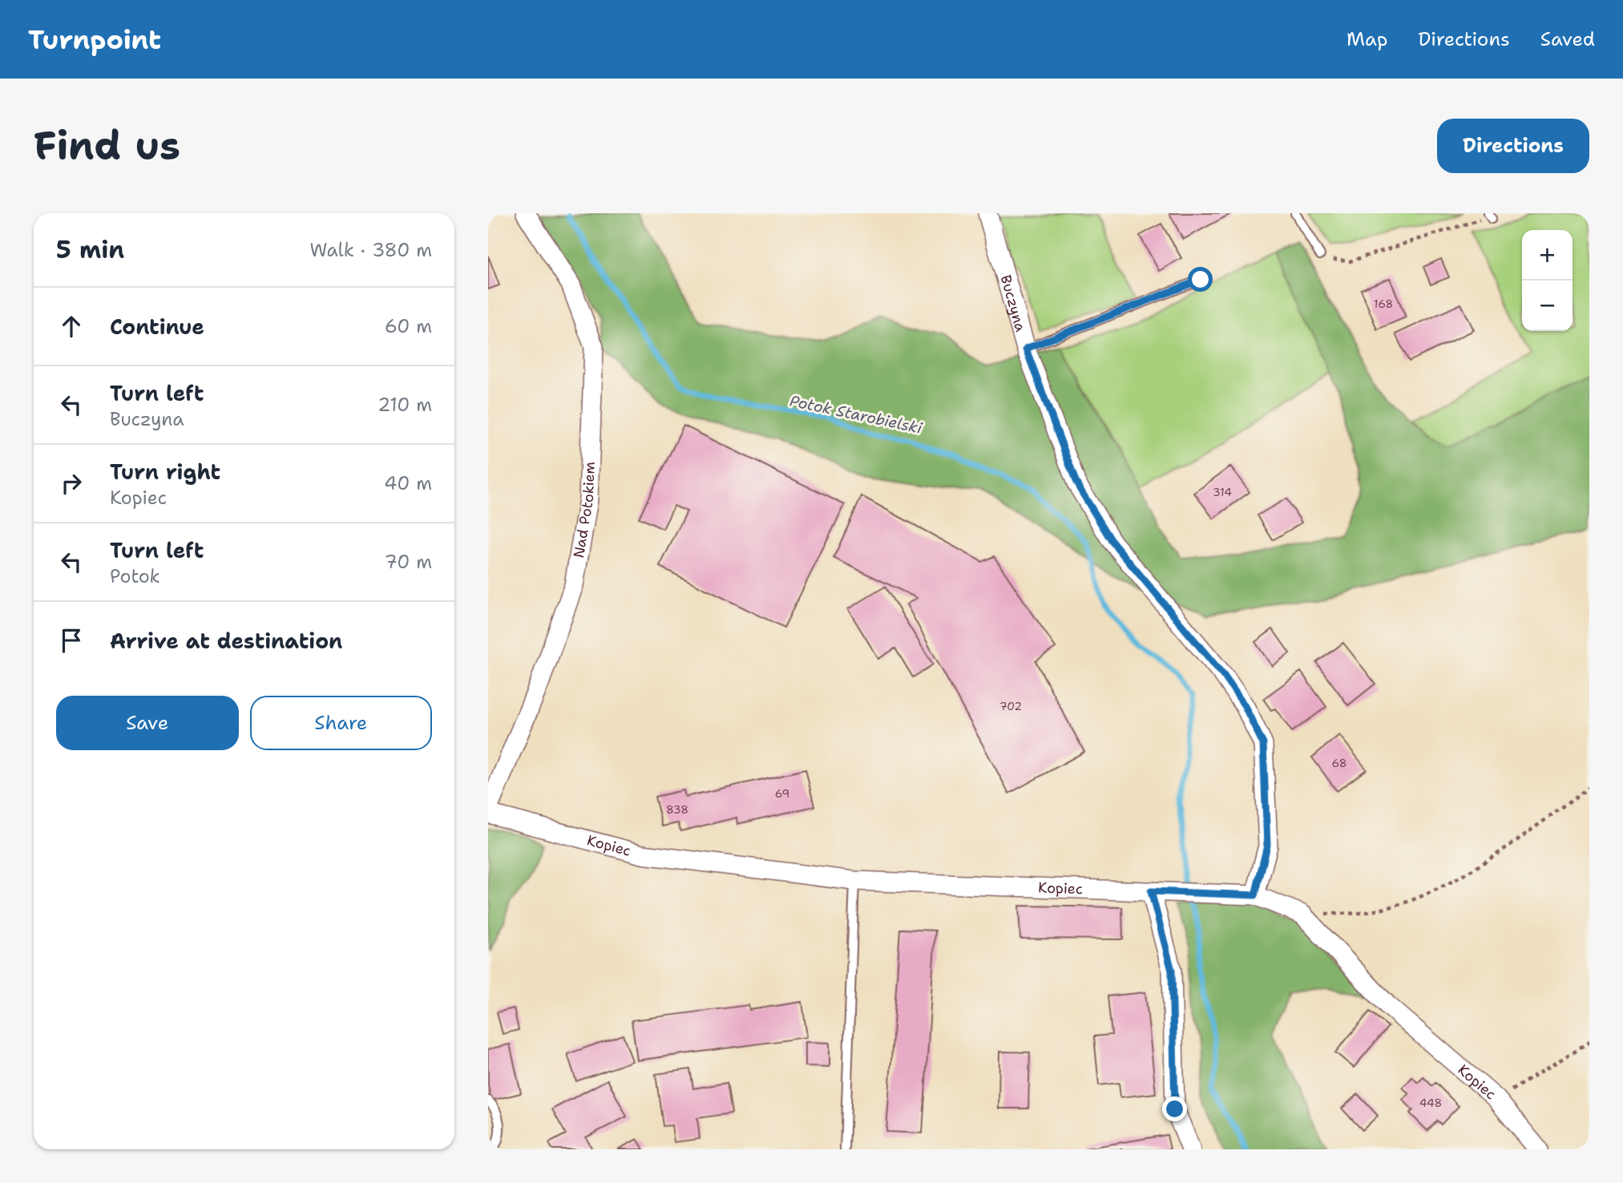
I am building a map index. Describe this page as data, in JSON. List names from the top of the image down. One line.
{"streets":{"street":["Buczyna","Nad Potokiem","Kopiec"]},"crossings":[["Buczyna","Kopiec"]],"water":["Potok Starobielski"],"house_numbers":["168","314","702","68","69","838","448"],"page":{"header":"Turnpoint","nav":["Map","Directions","Saved"],"buttons":["Directions",["Save","Share"]],"title":"Find us","heading":["5 min","Walk · 380 m"],"map_buttons":["+","−"],"list":[["Continue","60 m"],["Turn left","Buczyna","210 m"],["Turn right","Kopiec","40 m"],["Turn left","Potok","70 m"],"Arrive at destination"]}}
